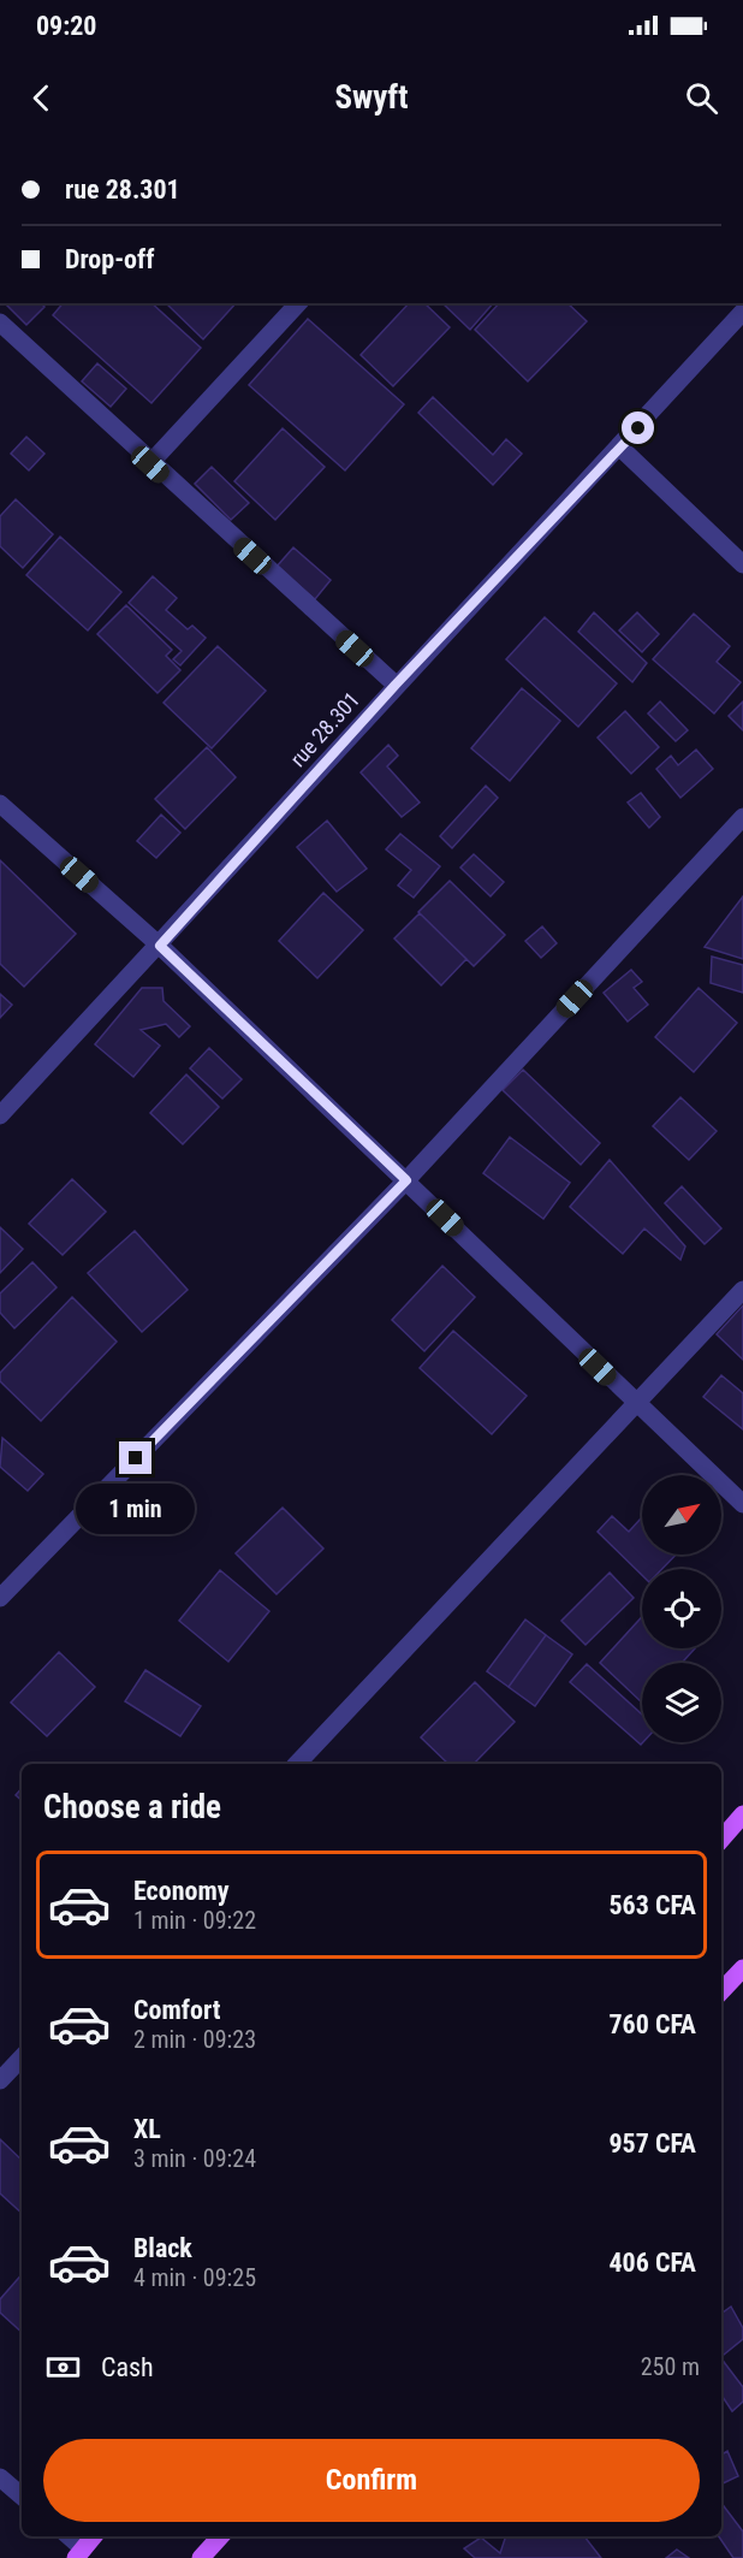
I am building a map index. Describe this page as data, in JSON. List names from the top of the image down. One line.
{"streets":{"street":["rue 28.301"]},"north":"top right","page":{"status":"09:20","header":"Swyft","banner":["rue 28.301","Drop-off"],"bubble":"1 min","heading":"Choose a ride","list":[{"name":"Economy","note":"1 min · 09:22","value":"563 CFA"},{"name":"Comfort","note":"2 min · 09:23","value":"760 CFA"},{"name":"XL","note":"3 min · 09:24","value":"957 CFA"},{"name":"Black","note":"4 min · 09:25","value":"406 CFA"}],"pay":["Cash","250 m"],"buttons":"Confirm"}}
